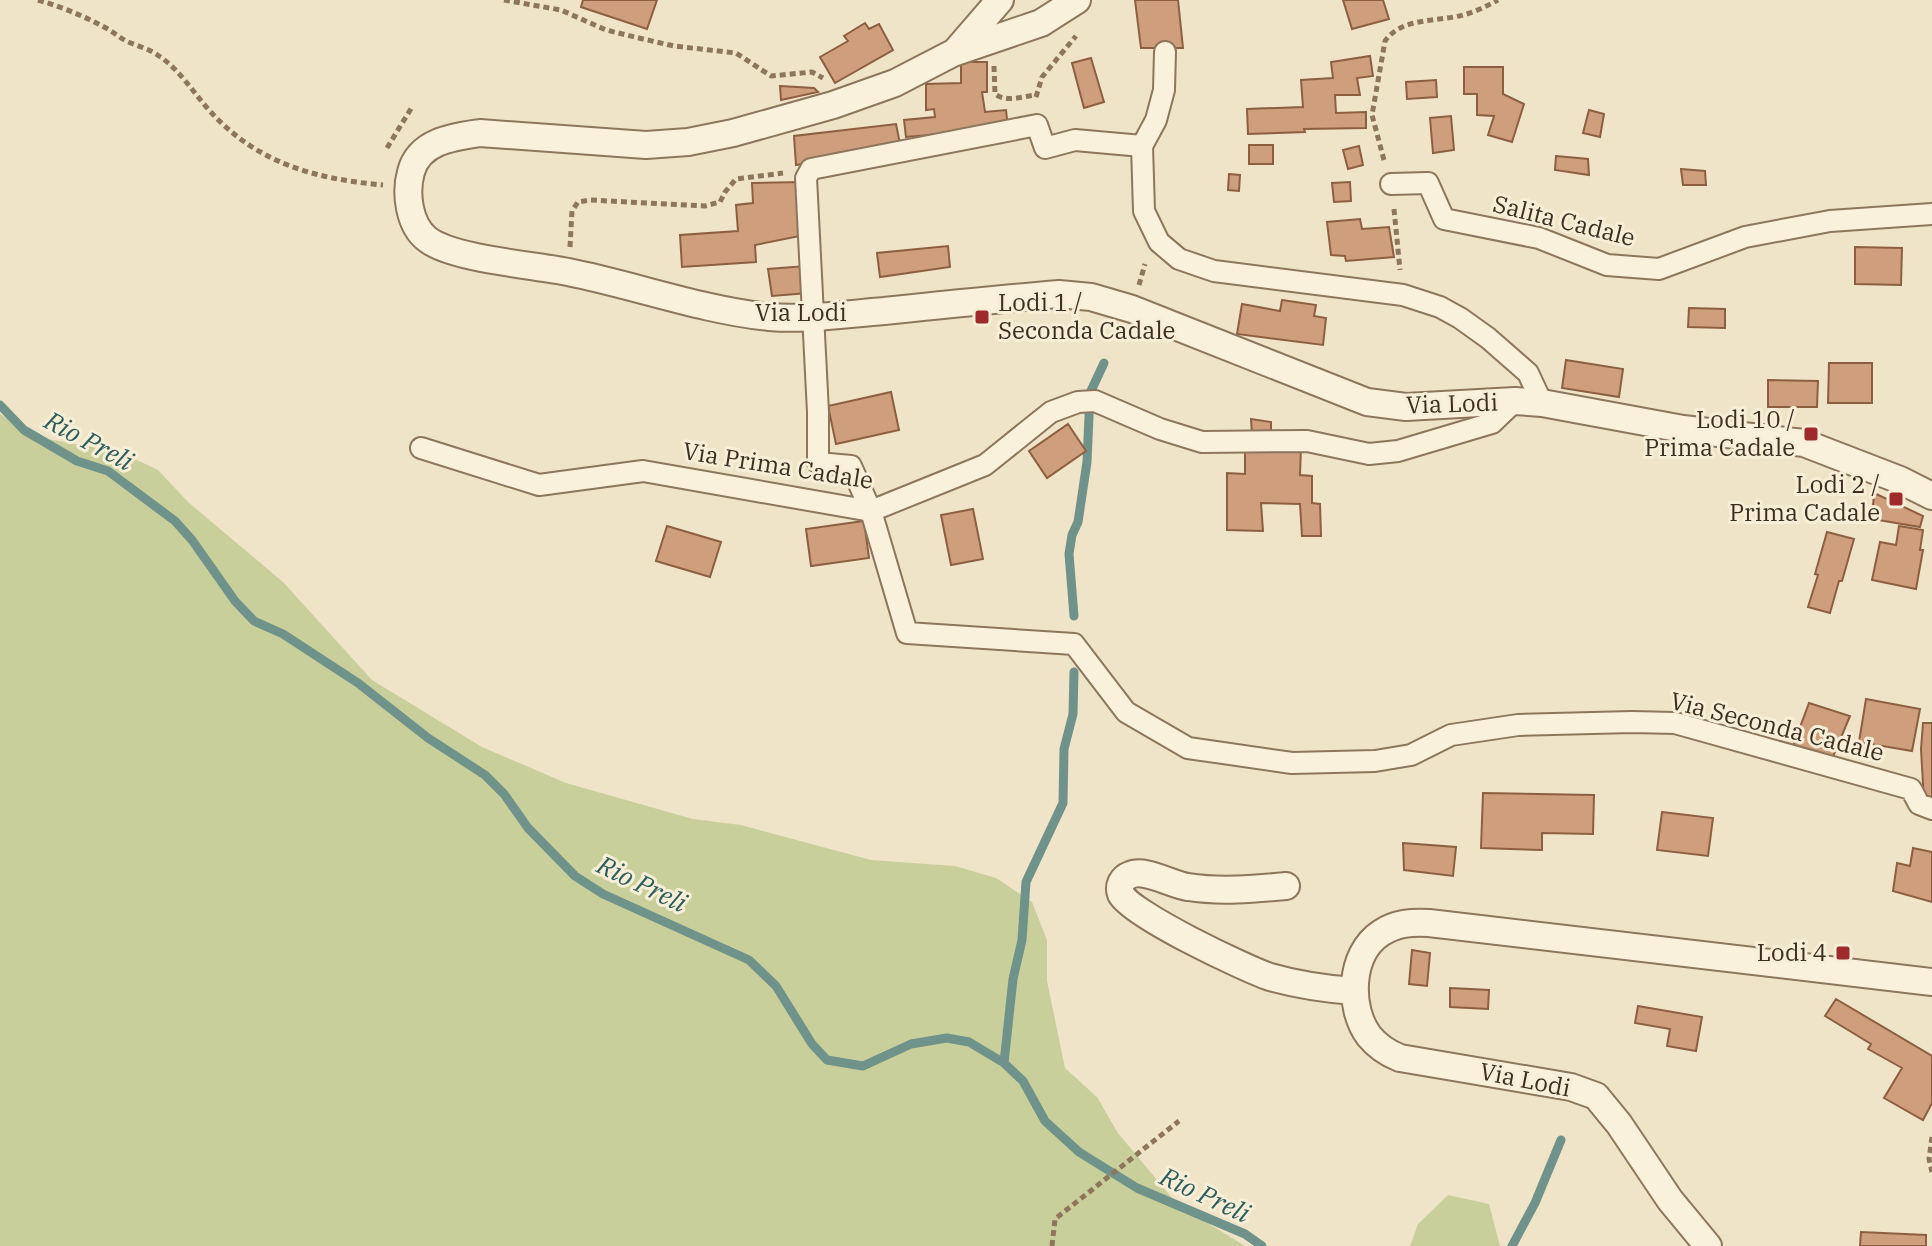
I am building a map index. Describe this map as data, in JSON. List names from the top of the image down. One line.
{"streets":{"street":["Salita Cadale","Via Lodi","Via Prima Cadale","Via Seconda Cadale"]},"crossings":[["Via Lodi","Via Prima Cadale"],["Via Lodi","Via Seconda Cadale"],["Via Prima Cadale","Via Seconda Cadale"]],"water":["Rio Preli"],"places":{"transit":["Lodi 1 / Seconda Cadale","Lodi 10 / Prima Cadale","Lodi 2 / Prima Cadale","Lodi 4"]}}
